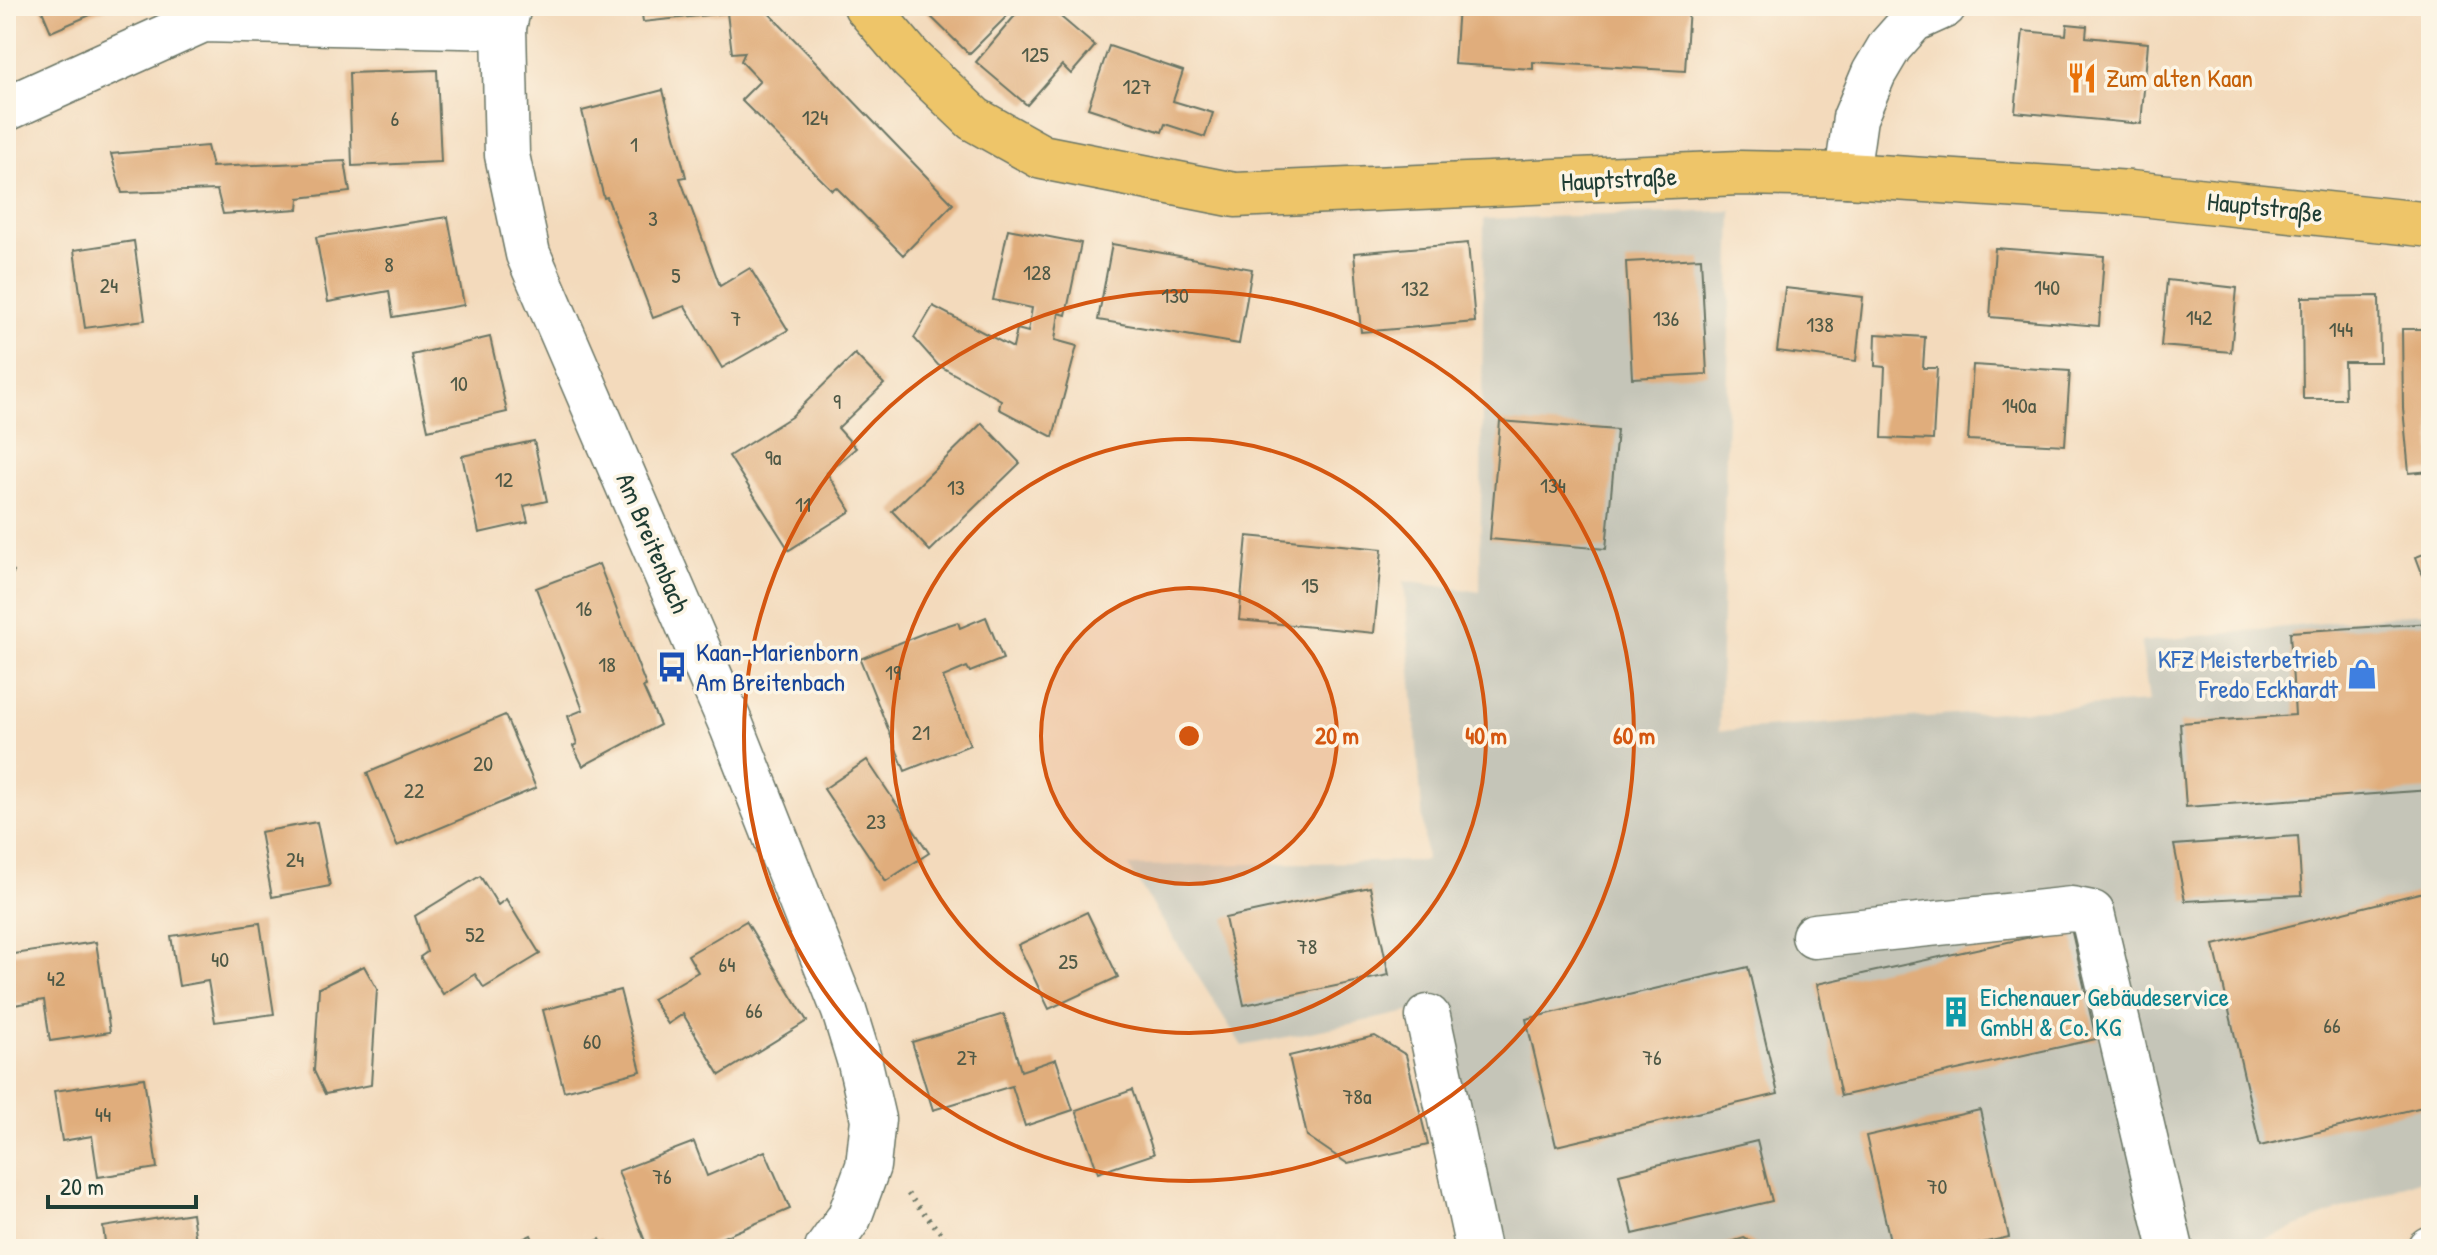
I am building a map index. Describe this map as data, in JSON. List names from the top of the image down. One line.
{"streets":{"main road":["Hauptstraße"],"street":["Am Breitenbach"]},"places":{"restaurant":["Zum alten Kaan"],"bus stop":["Kaan-Marienborn Am Breitenbach"],"shop":["KFZ Meisterbetrieb Fredo Eckhardt"],"building":["Eichenauer Gebäudeservice GmbH & Co. KG"]},"house_numbers":["125","127","124","6","1","3","8","128","5","24","140","132","130","142","7","136","138","144","10","9","140a","9a","12","134","13","11","15","16","18","19","21","20","22","23","24","52","78","40","25","64","42","66","66","60","27","76","78a","44","76","70"],"scale_bar":"20 m","rings":["20 m","40 m","60 m"]}
